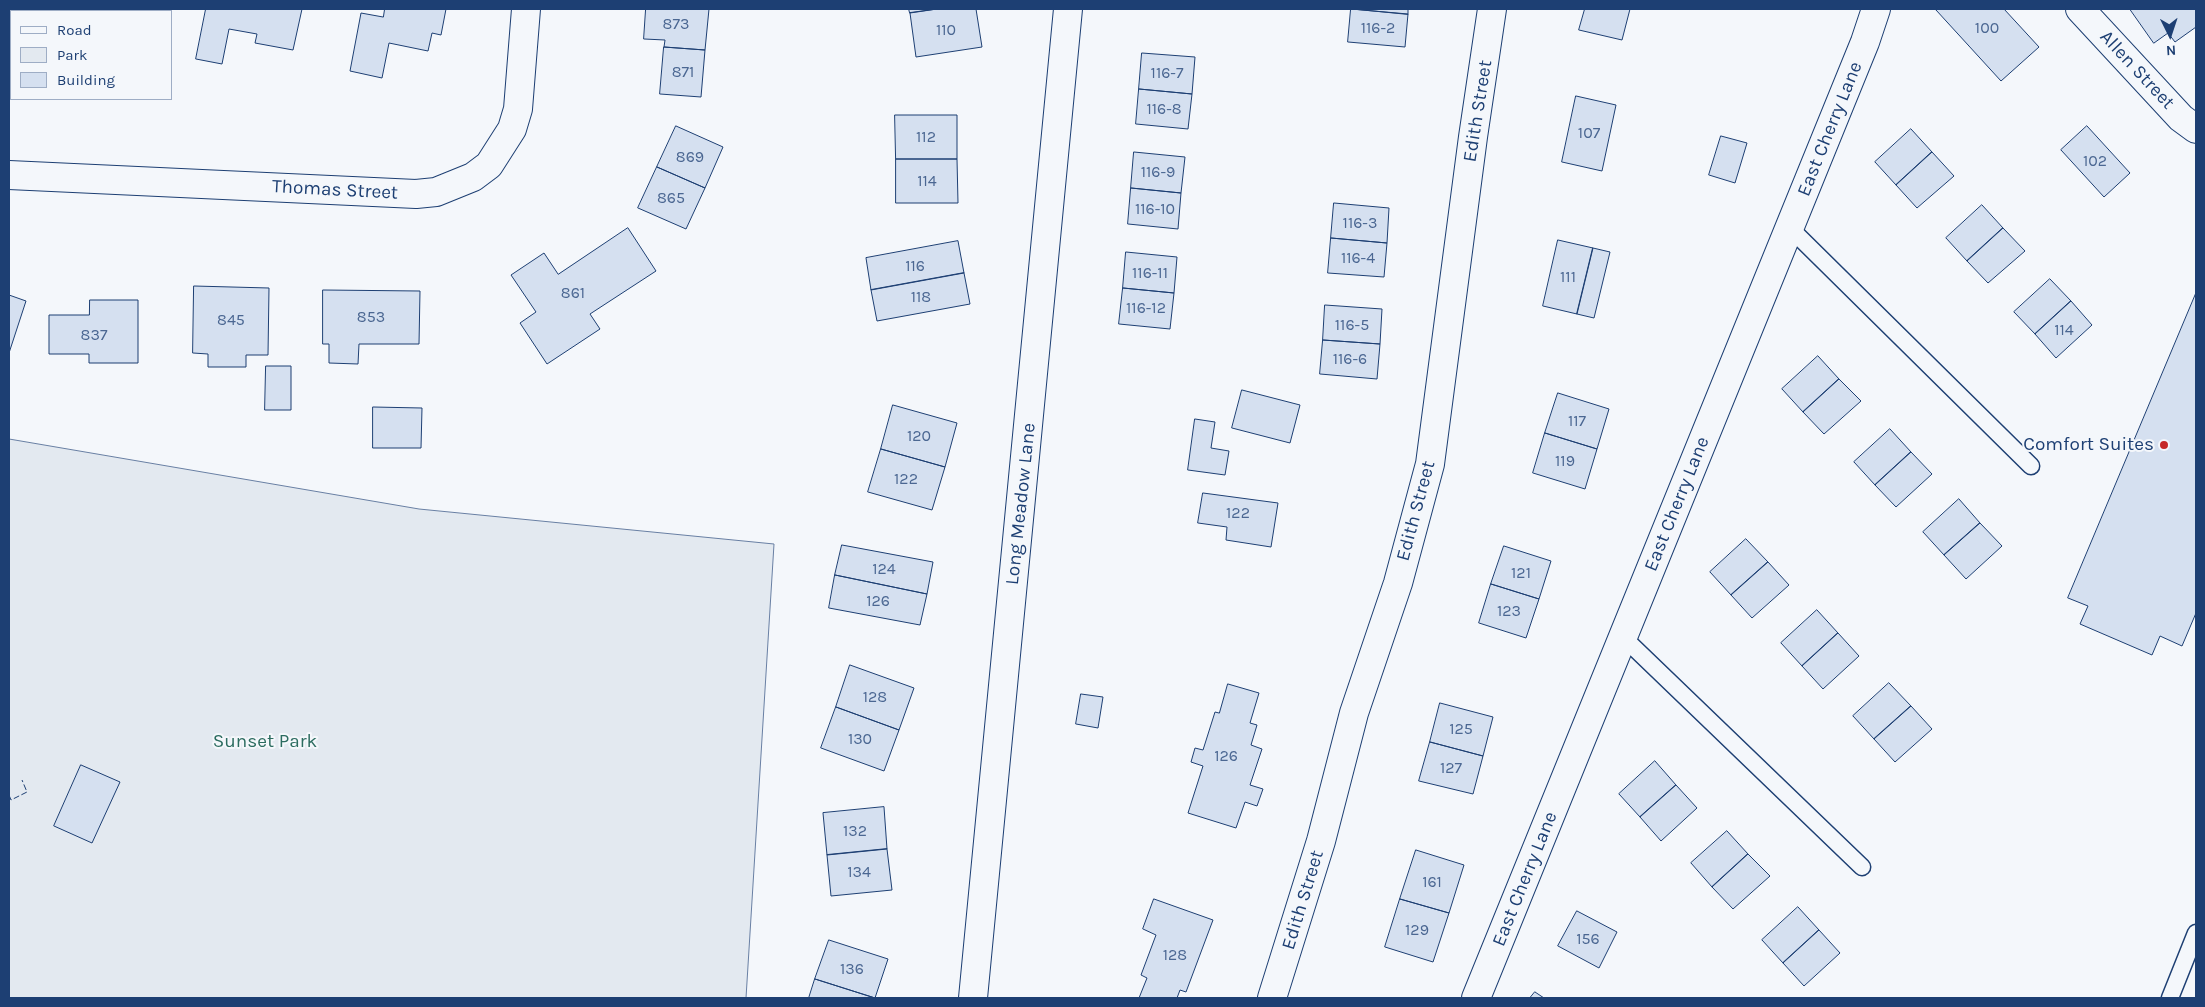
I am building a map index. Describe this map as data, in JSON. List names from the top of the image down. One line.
{"streets":{"street":["Allen Street","Edith Street","East Cherry Lane","Thomas Street","Long Meadow Lane"]},"parks":["Sunset Park"],"places":["Comfort Suites"],"house_numbers":["873","116-2","100","110","871","116-7","116-8","107","112","869","102","116-9","114","865","116-10","116-3","116-4","116","116-11","111","861","118","116-12","853","845","116-5","114","837","116-6","117","120","119","122","122","124","121","126","123","128","125","130","126","127","132","134","161","129","156","128","136"],"legend":["Road","Park","Building"],"north":"bottom"}
